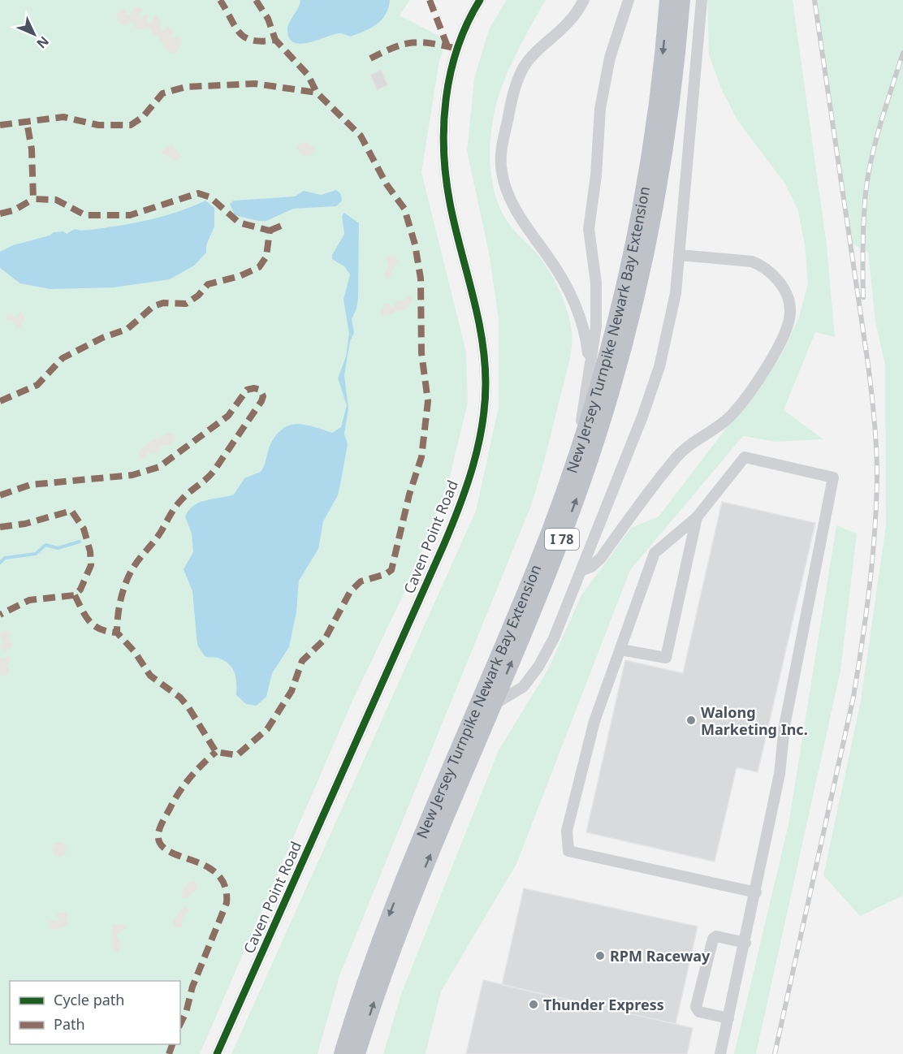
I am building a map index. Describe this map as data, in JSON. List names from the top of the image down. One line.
{"streets":{"highway":["New Jersey Turnpike Newark Bay Extension","I 78"],"street":["Caven Point Road"]},"places":["Walong Marketing Inc.","RPM Raceway","Thunder Express"],"legend":["Cycle path","Path"],"north":"bottom right"}
